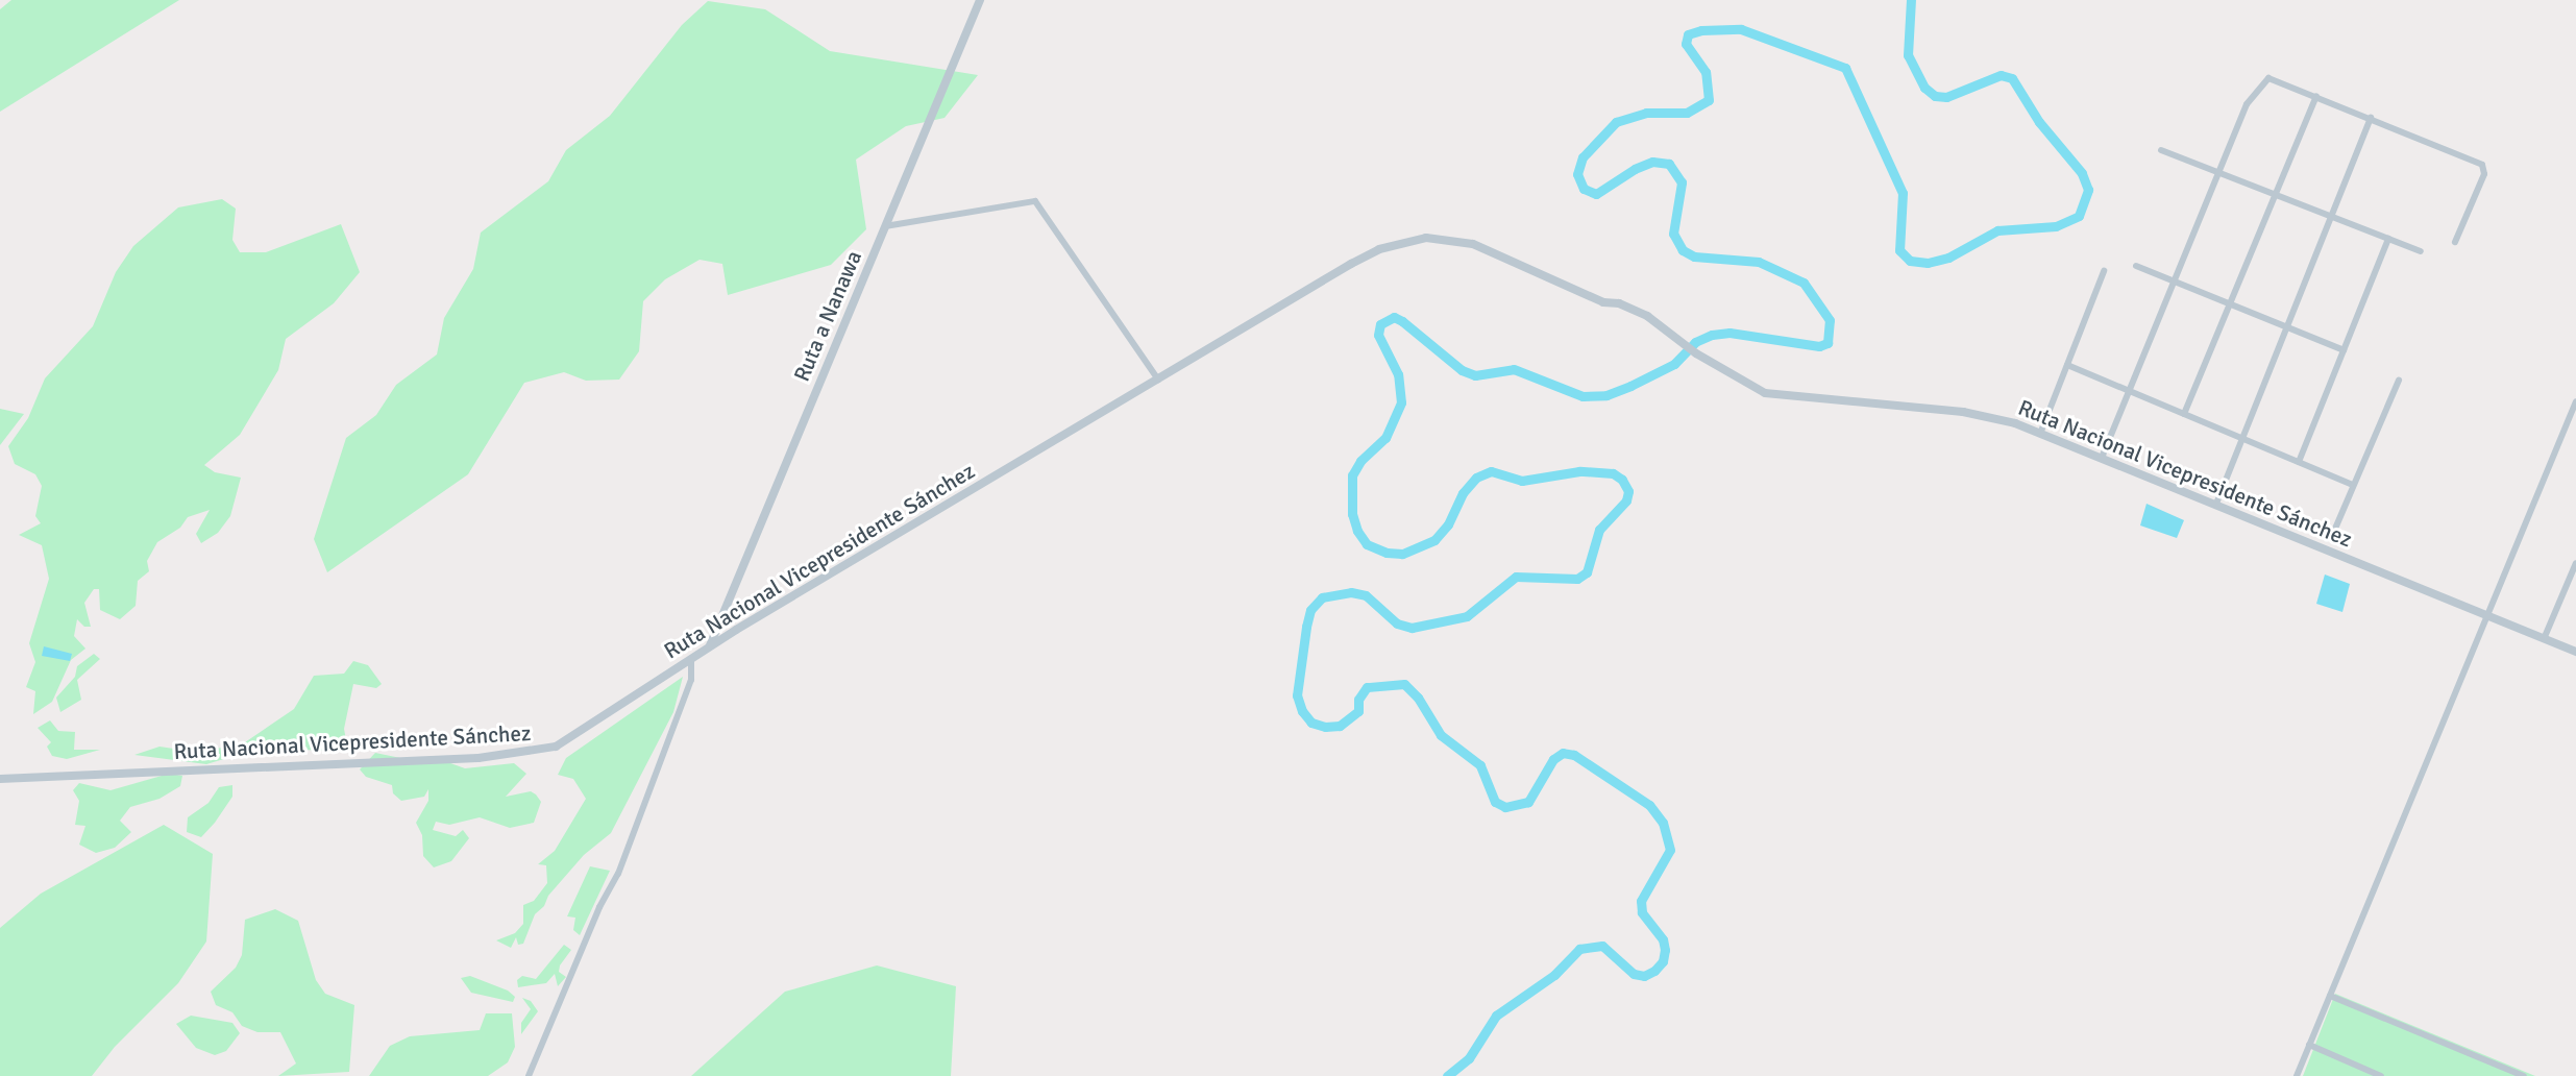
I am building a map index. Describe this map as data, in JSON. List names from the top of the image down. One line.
{"streets":{"street":["Ruta a Nanawa","Ruta Nacional Vicepresidente Sánchez"]},"crossings":[["Ruta a Nanawa","Ruta Nacional Vicepresidente Sánchez"]]}
